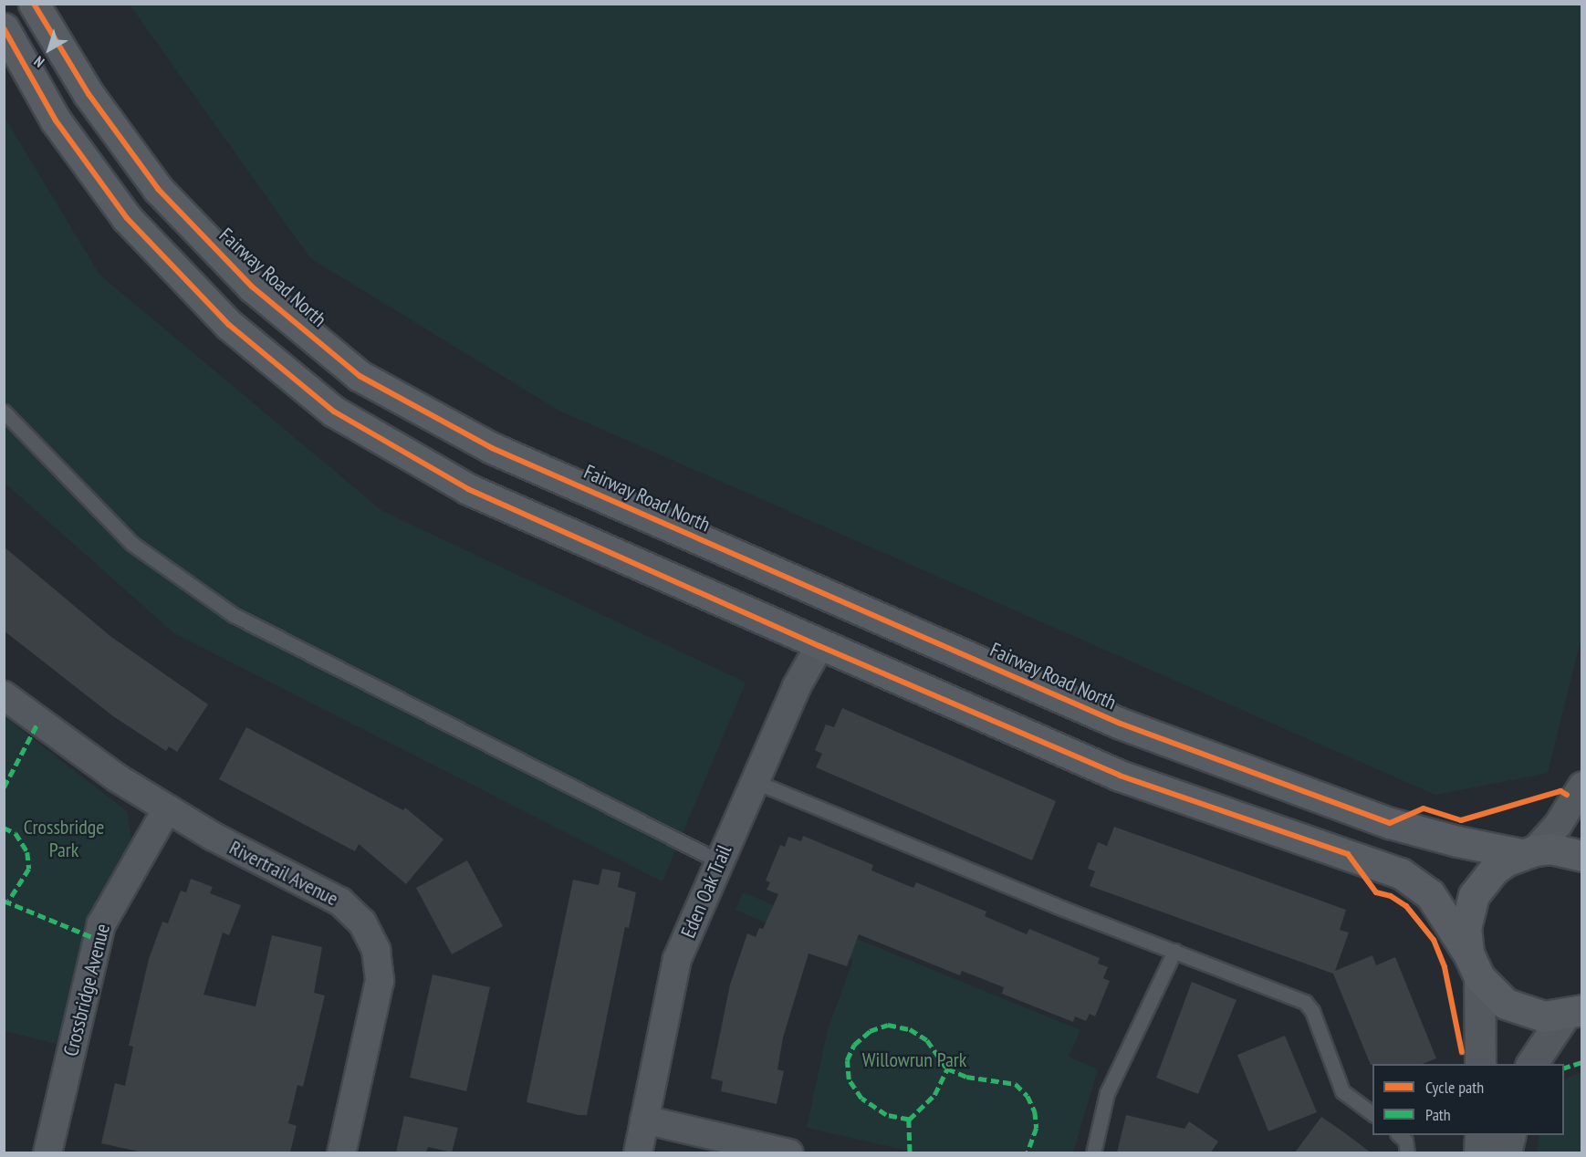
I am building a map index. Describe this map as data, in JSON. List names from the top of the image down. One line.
{"streets":{"main road":["Fairway Road North"],"street":["Rivertrail Avenue","Eden Oak Trail","Crossbridge Avenue"]},"crossings":[["Rivertrail Avenue","Crossbridge Avenue"]],"parks":["Crossbridge Park","Willowrun Park"],"legend":["Cycle path","Path"],"north":"bottom left"}
